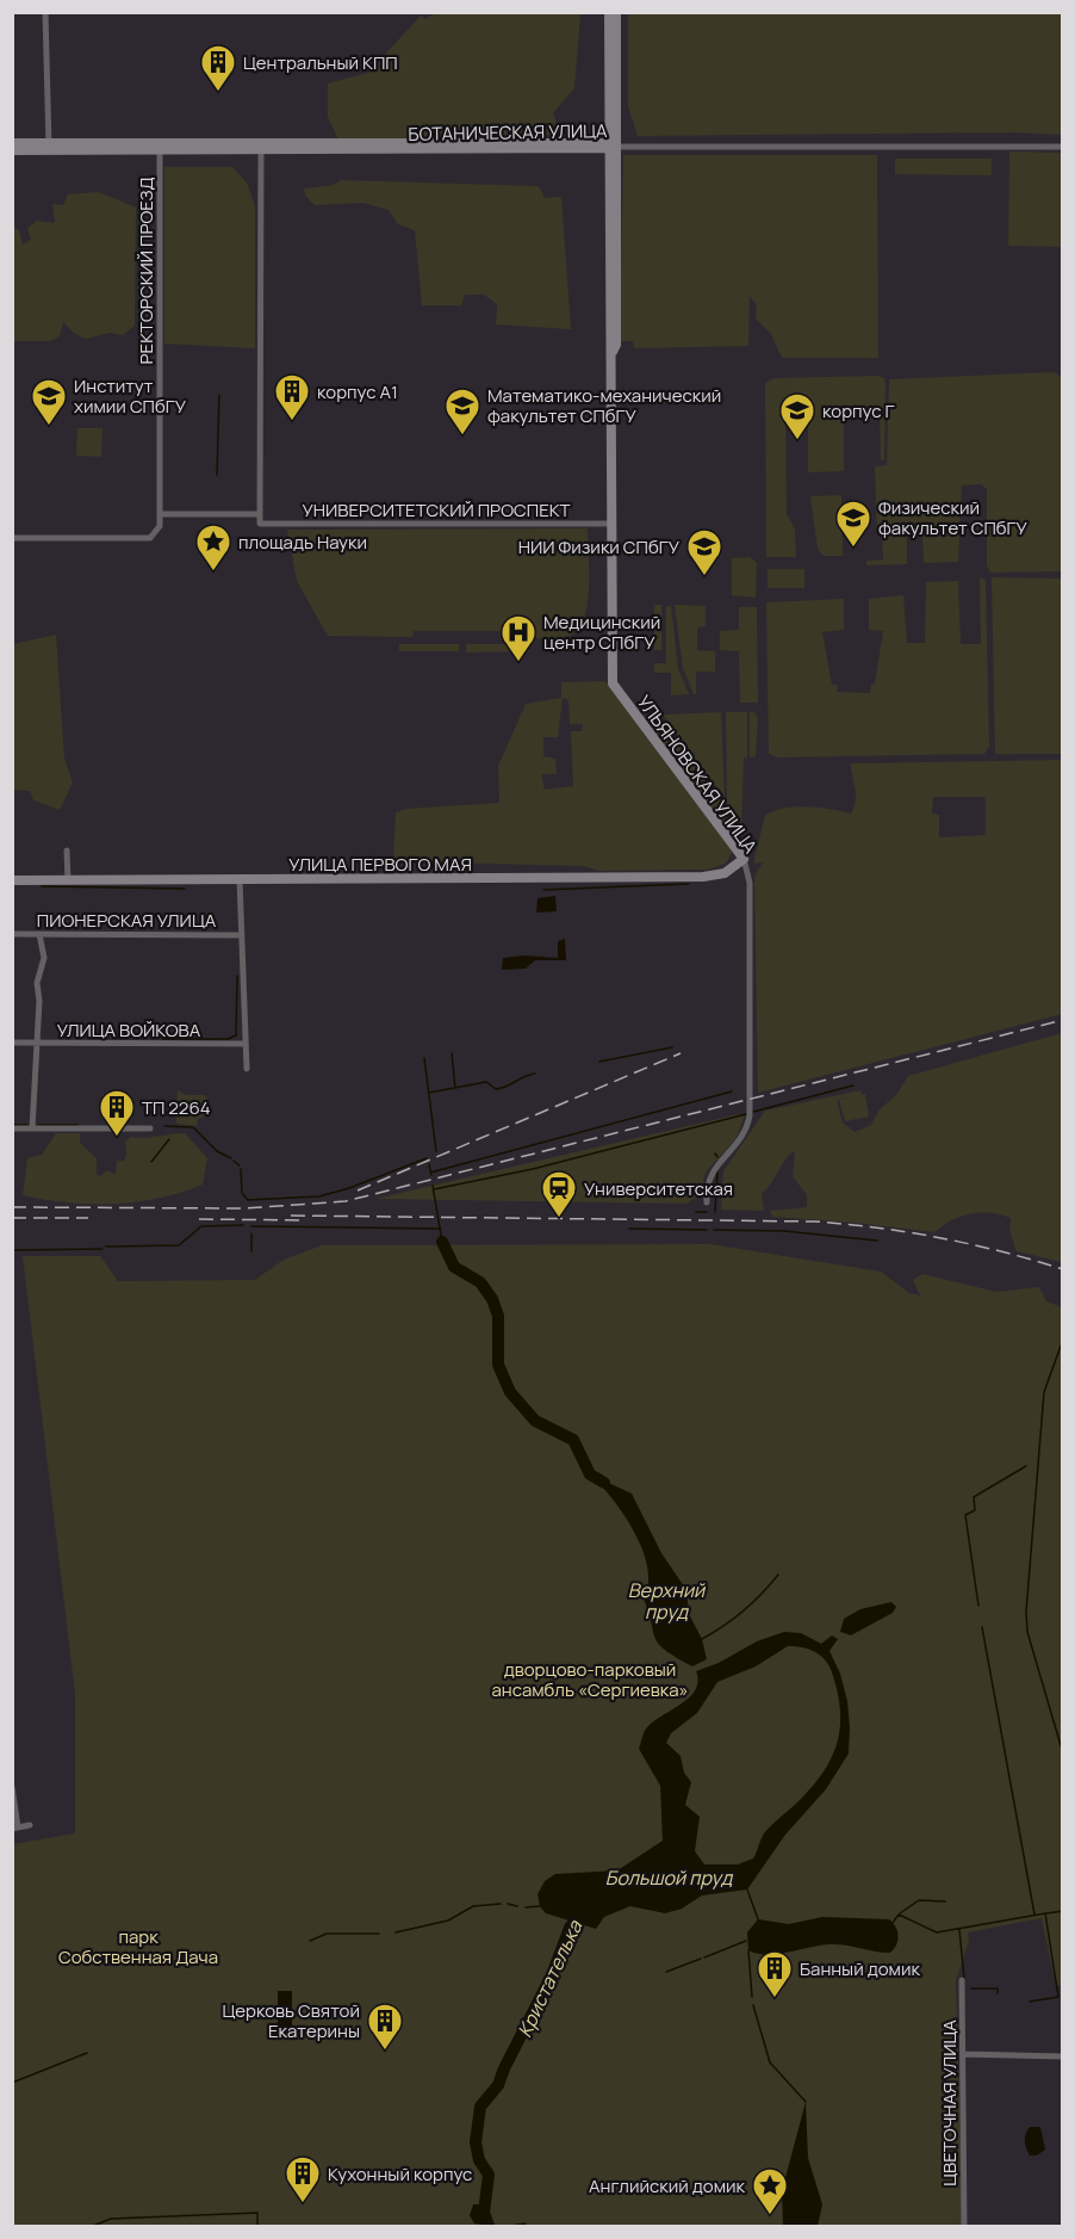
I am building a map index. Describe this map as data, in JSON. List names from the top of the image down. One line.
{"streets":{"street":["БОТАНИЧЕСКАЯ УЛИЦА","РЕКТОРСКИЙ ПРОЕЗД","УНИВЕРСИТЕТСКИЙ ПРОСПЕКТ","УЛЬЯНОВСКАЯ УЛИЦА","УЛИЦА ПЕРВОГО МАЯ","ПИОНЕРСКАЯ УЛИЦА","УЛИЦА ВОЙКОВА","ЦВЕТОЧНАЯ УЛИЦА"]},"crossings":[["БОТАНИЧЕСКАЯ УЛИЦА","РЕКТОРСКИЙ ПРОЕЗД"],["БОТАНИЧЕСКАЯ УЛИЦА","УЛЬЯНОВСКАЯ УЛИЦА"],["УНИВЕРСИТЕТСКИЙ ПРОСПЕКТ","УЛЬЯНОВСКАЯ УЛИЦА"],["УЛЬЯНОВСКАЯ УЛИЦА","УЛИЦА ПЕРВОГО МАЯ"]],"water":["Верхний пруд","Большой пруд","Кристателька"],"parks":["дворцово-парковый ансамбль «Сергиевка»","парк Собственная Дача"],"places":{"building":["Центральный КПП","корпус А1","ТП 2264","Банный домик","Церковь Святой Екатерины","Кухонный корпус"],"school or university":["Институт химии СПбГУ","Математико-механический факультет СПбГУ","корпус Г","Физический факультет СПбГУ","НИИ Физики СПбГУ"],"place":["площадь Науки","Английский домик"],"hospital":["Медицинский центр СПбГУ"],"station":["Университетская"]}}
